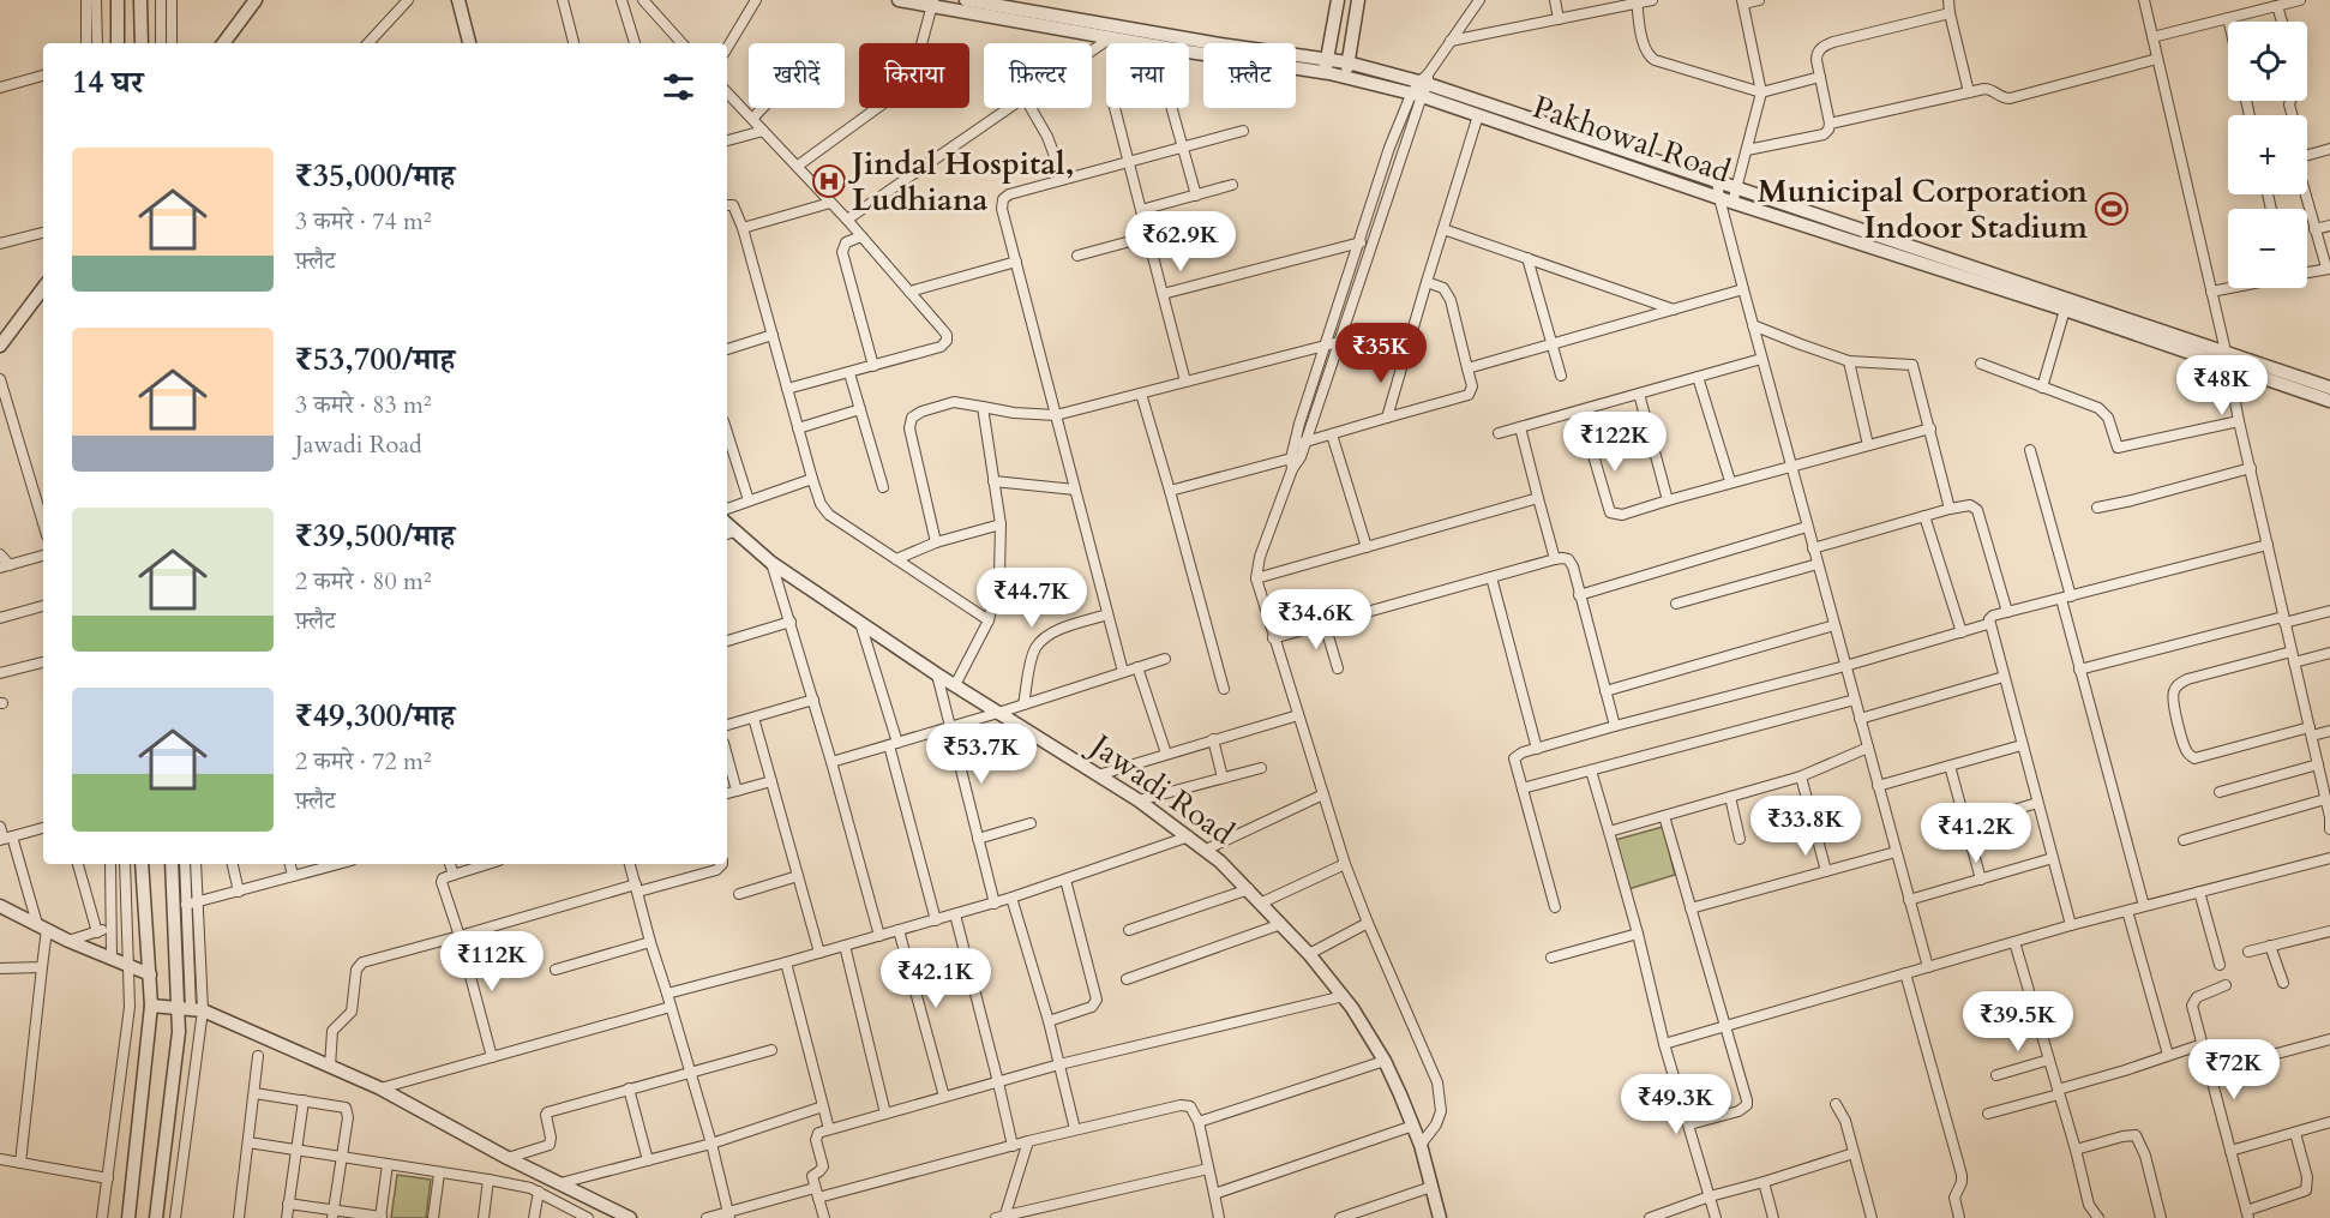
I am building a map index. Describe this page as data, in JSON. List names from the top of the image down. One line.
{"streets":{"street":["Pakhowal Road","Jawadi Road"]},"places":{"hospital":["Jindal Hospital, Ludhiana"],"sports":["Municipal Corporation Indoor Stadium"]},"page":{"map_buttons":["+","−"],"chip":["खरीदें","किराया","फ़िल्टर","नया","फ़्लैट"],"heading":"14 घर","list":[{"name":"₹35,000/माह","note":"3 कमरे · 74 m² · फ़्लैट"},{"name":"₹53,700/माह","note":"3 कमरे · 83 m² · Jawadi Road"},{"name":"₹39,500/माह","note":"2 कमरे · 80 m² · फ़्लैट"},{"name":"₹49,300/माह","note":"2 कमरे · 72 m² · फ़्लैट"}],"price":["₹62.9K","₹35K","₹48K","₹122K","₹44.7K","₹34.6K","₹53.7K","₹33.8K","₹41.2K","₹112K","₹42.1K","₹39.5K","₹72K","₹49.3K"]}}
